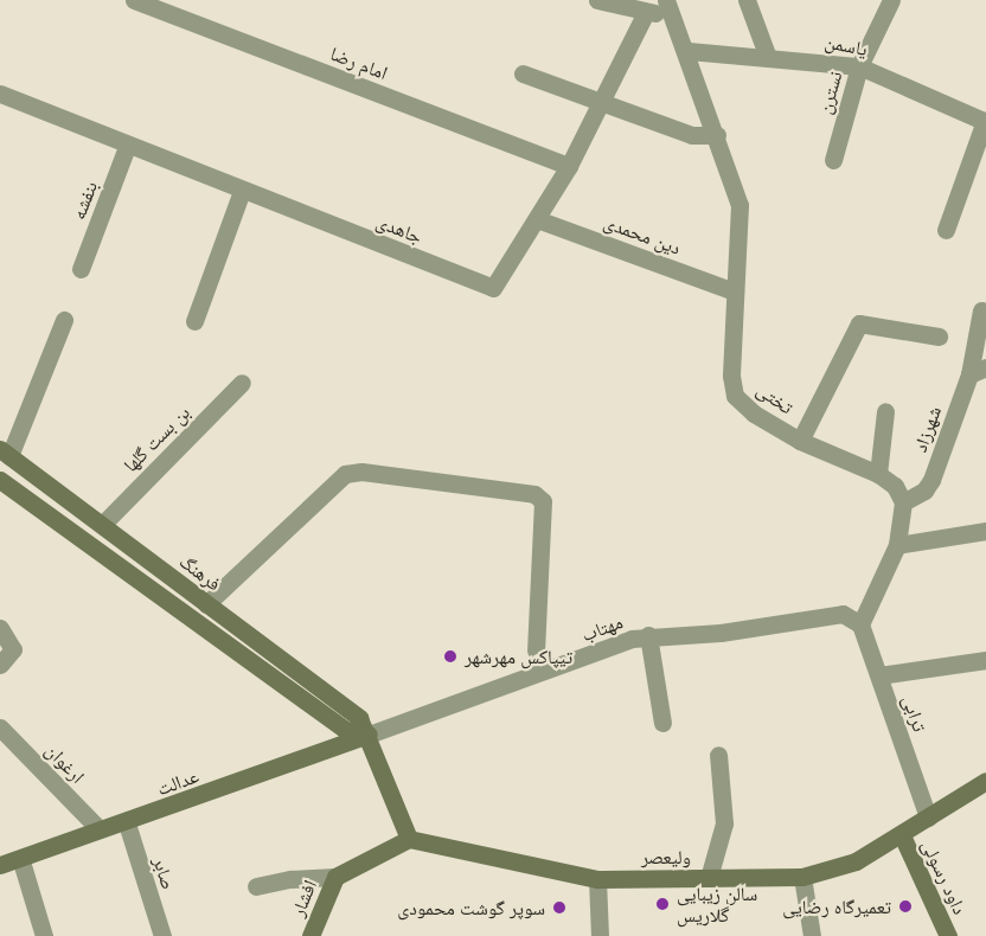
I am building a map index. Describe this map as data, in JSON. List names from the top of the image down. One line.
{"streets":{"street":["یاسمن","امام رضا","نسترن","بنفشه","جاهدی","دین محمدی","تختی","شهرزاد","بن بست گلها","فرهنگ","مهتاب","ترابی","ارغوان","عدالت","ولیعصر","صابر","داود رسولی","افشار"]},"crossings":[["یاسمن","نسترن"],["یاسمن","تختی"],["امام رضا","جاهدی"],["بنفشه","جاهدی"],["جاهدی","دین محمدی"],["دین محمدی","تختی"],["تختی","شهرزاد"],["بن بست گلها","فرهنگ"],["فرهنگ","مهتاب"],["فرهنگ","عدالت"],["فرهنگ","ولیعصر"],["مهتاب","ترابی"],["مهتاب","عدالت"],["ترابی","ولیعصر"],["ارغوان","عدالت"],["عدالت","صابر"],["ولیعصر","داود رسولی"]],"places":["تیپاکس مهرشهر","سالن زیبایی گلاریس","تعمیرگاه رضایی","سوپر گوشت محمودی"]}
